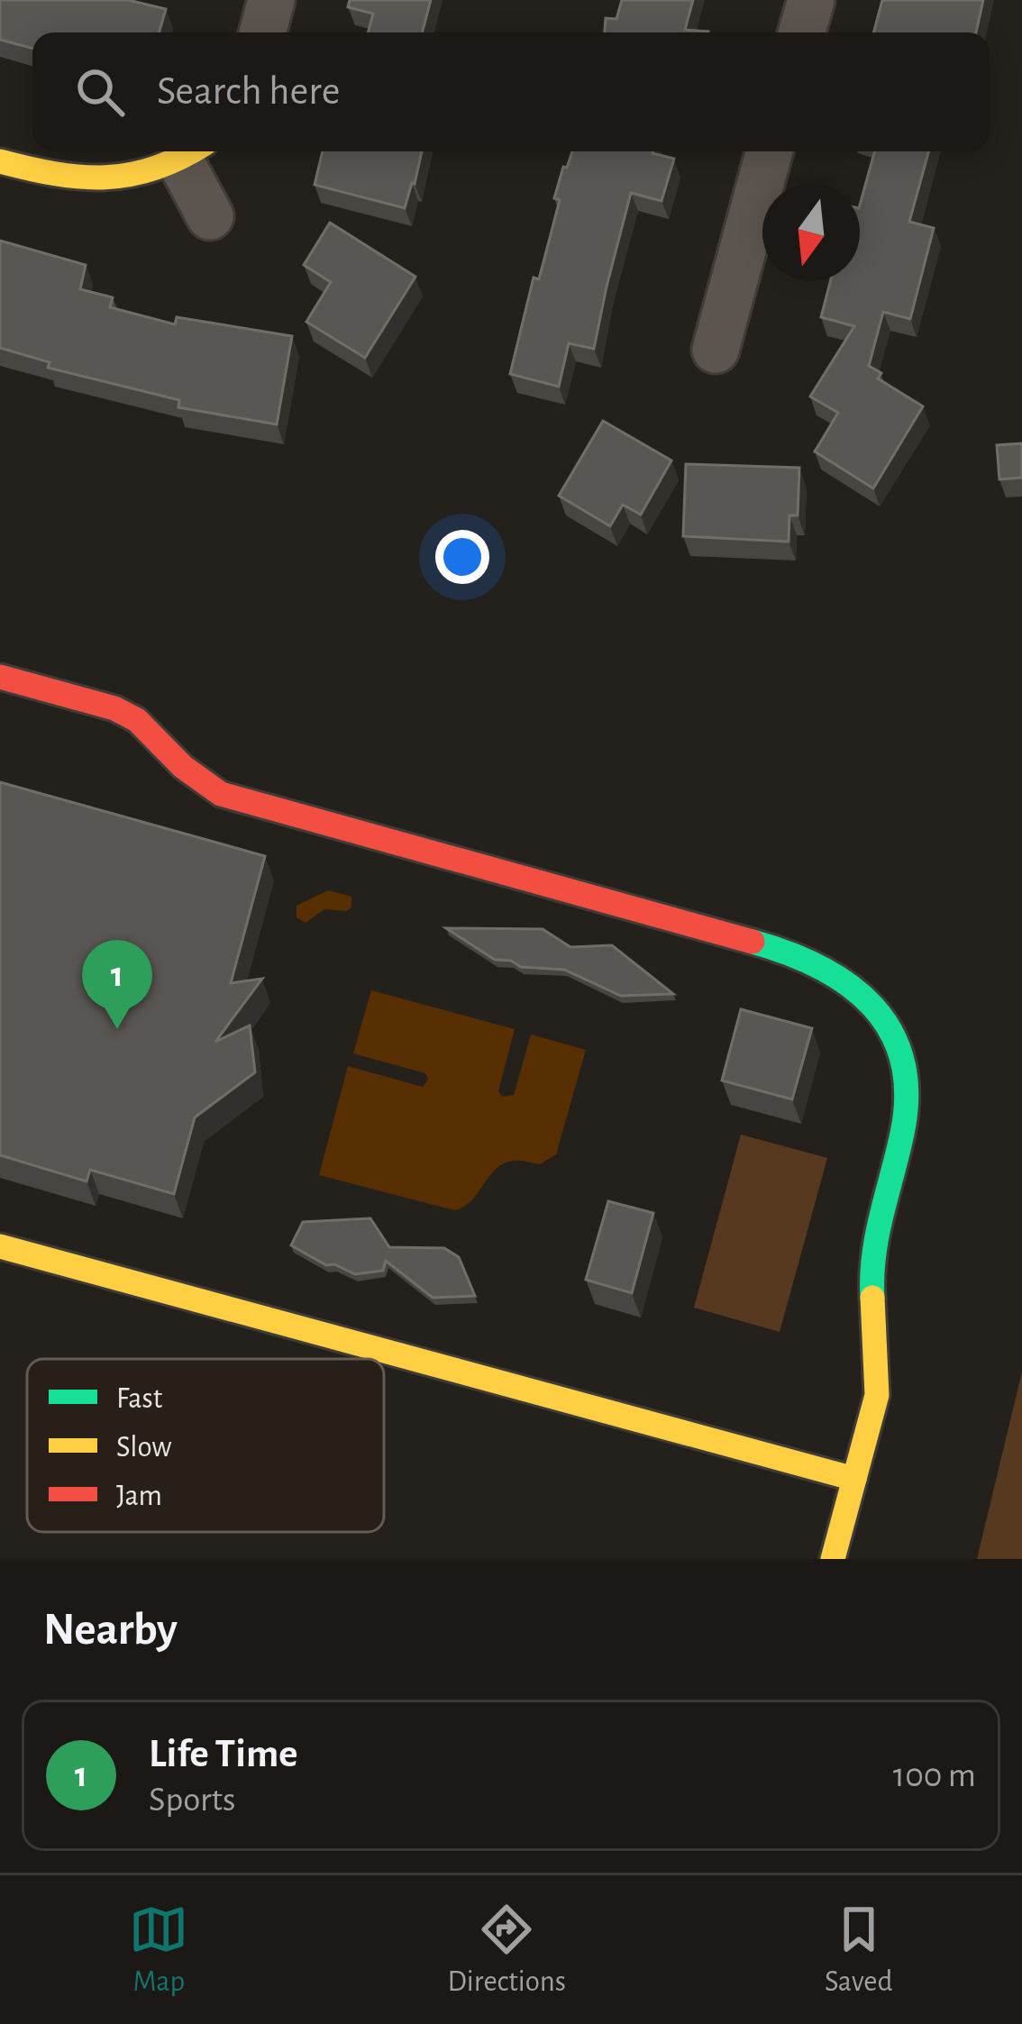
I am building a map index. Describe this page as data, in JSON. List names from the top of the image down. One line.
{"legend":["Fast","Slow","Jam"],"north":"bottom","page":{"search":"Search here","pins":"1","heading":"Nearby","list":[{"mark":"1","name":"Life Time","note":"Sports","value":"100 m"}],"nav":["Map","Directions","Saved"]}}
